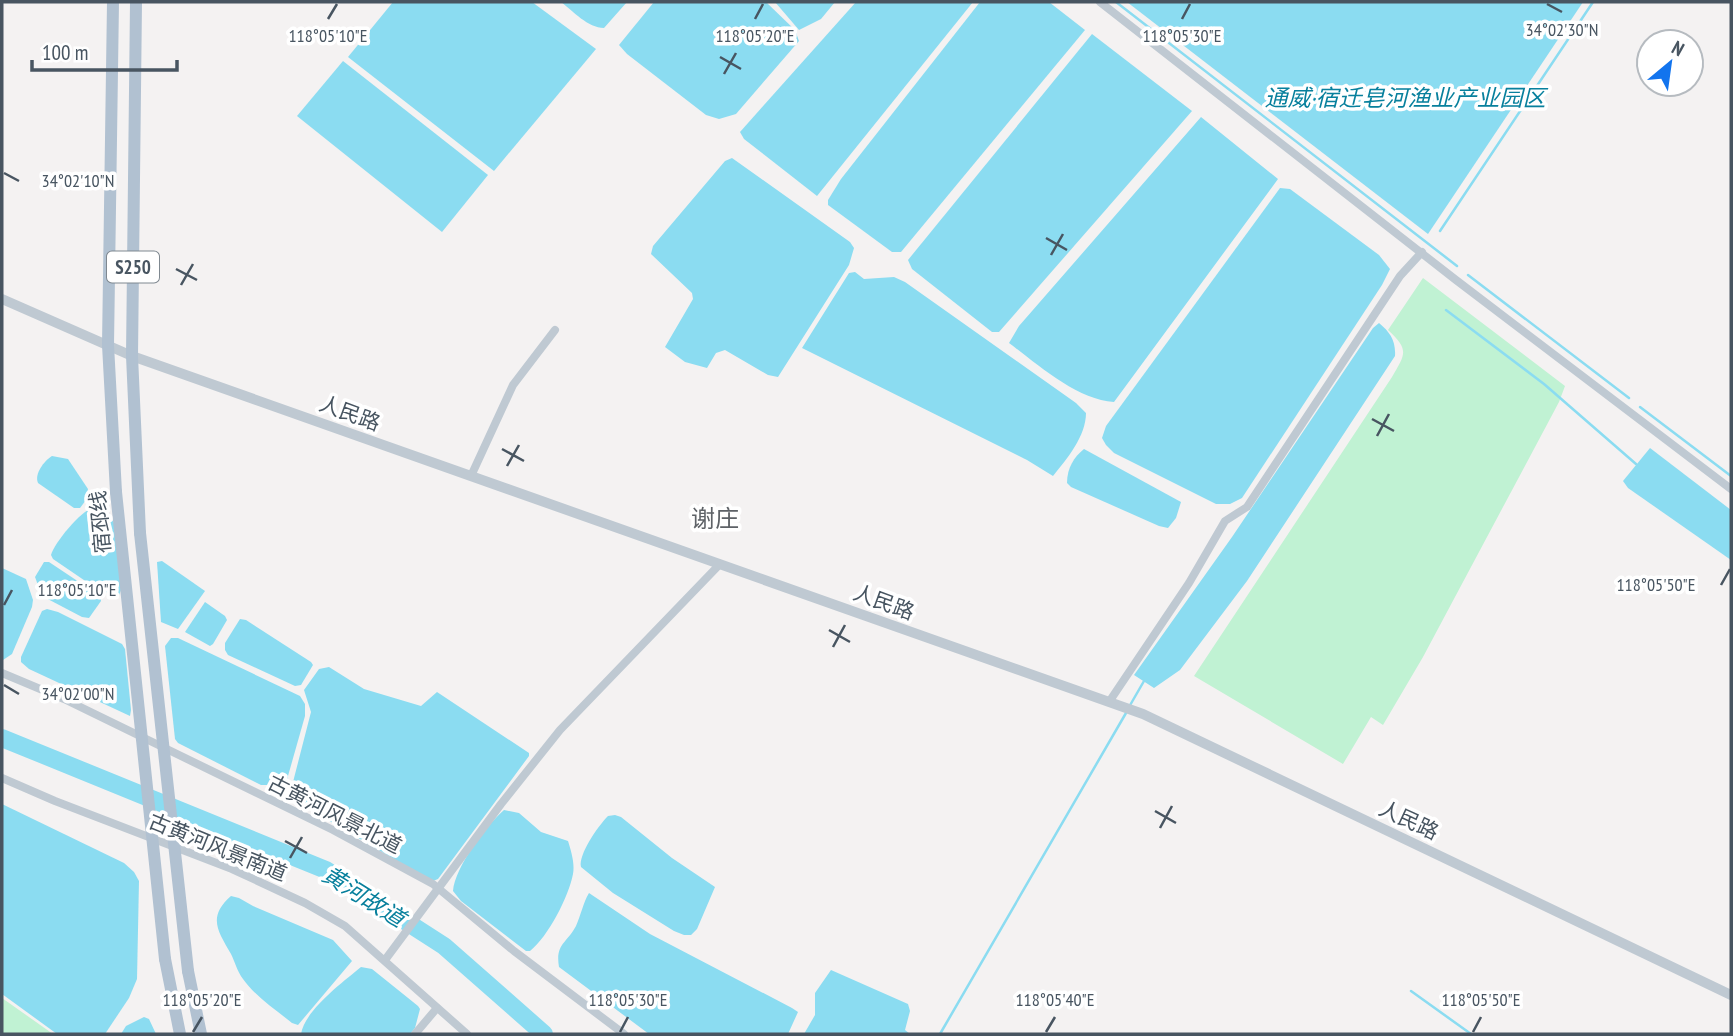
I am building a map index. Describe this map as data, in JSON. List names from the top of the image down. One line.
{"streets":{"main road":["S250","宿邳线"],"street":["人民路","古黄河风景北道","古黄河风景南道"]},"crossings":[["人民路","宿邳线"]],"districts":["谢庄"],"water":["通威·宿迁皂河渔业产业园区","黄河故道"],"scale_bar":"100 m","north":"top right","coordinates":["34°02'30\"N","118°05'10\"E","118°05'20\"E","118°05'30\"E","34°02'10\"N","118°05'50\"E","34°02'00\"N","118°05'40\"E"]}
